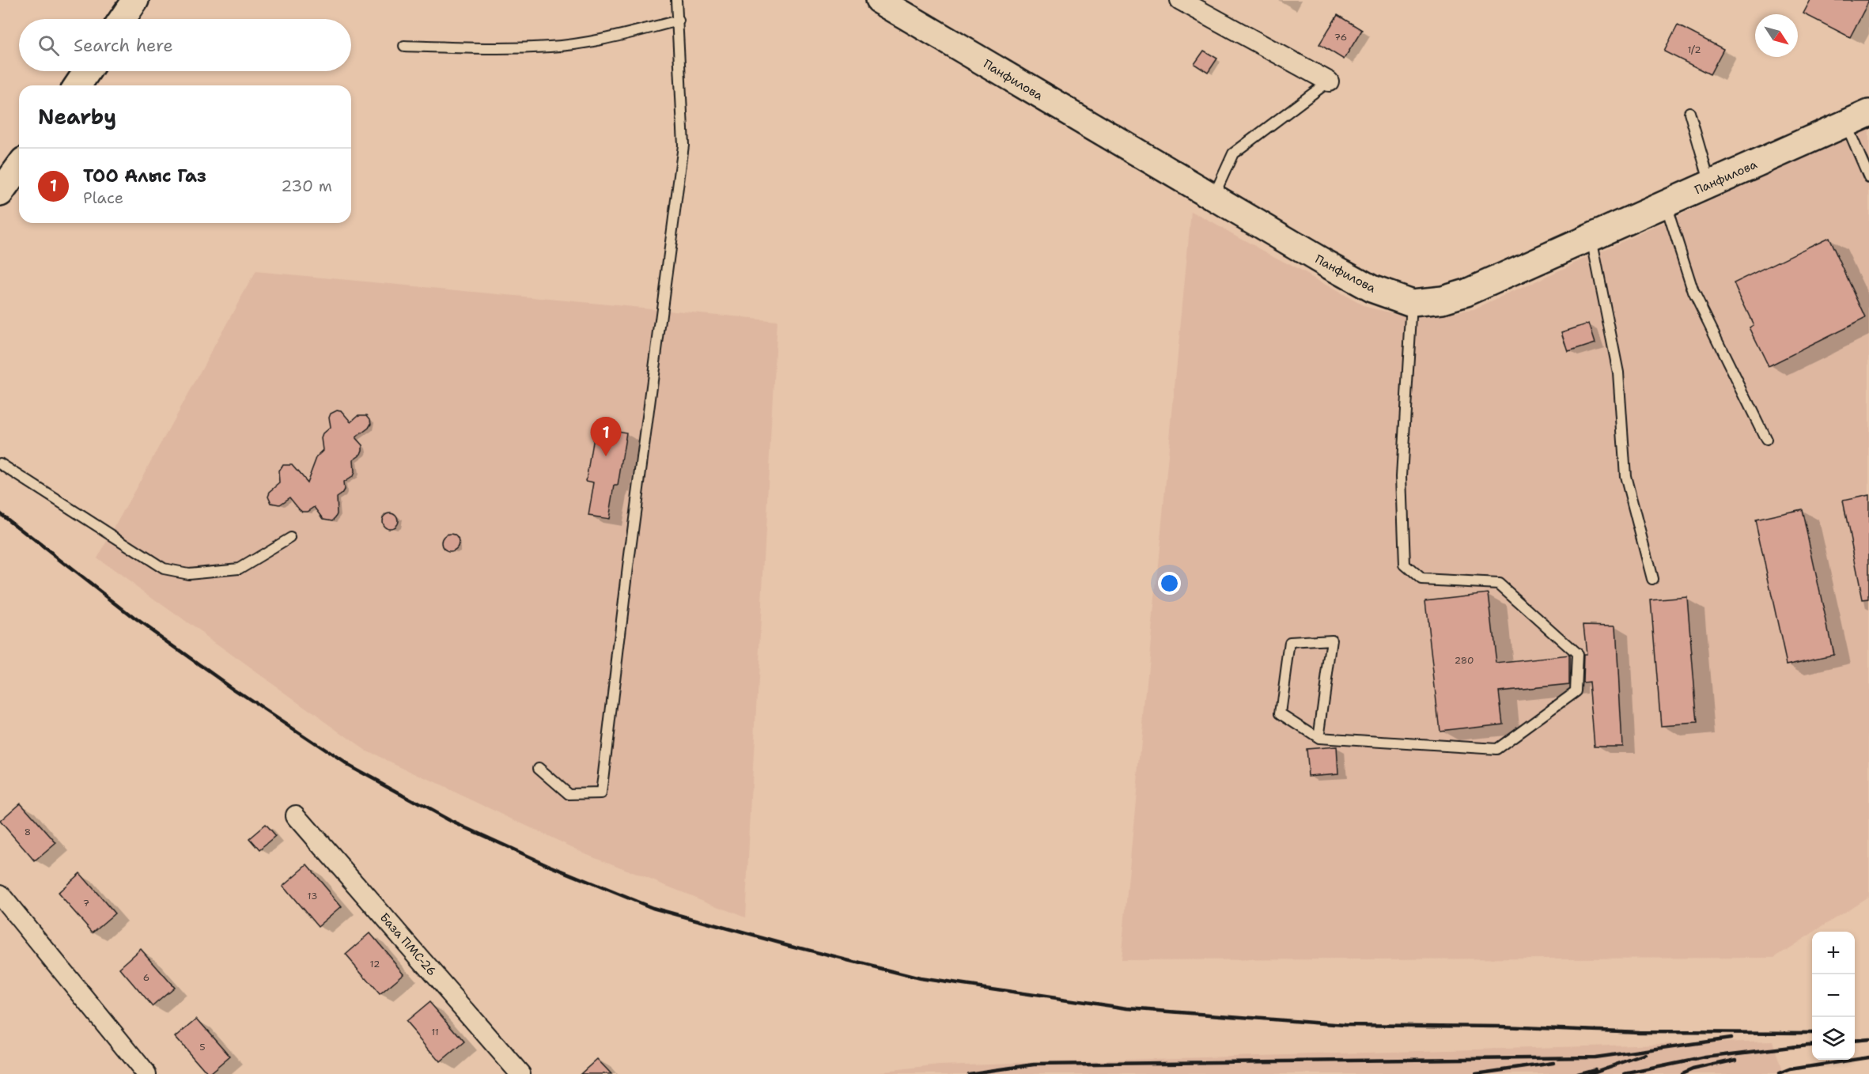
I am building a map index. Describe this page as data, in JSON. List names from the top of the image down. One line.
{"streets":{"main road":["Панфилова"],"street":["База ПМС-26"]},"house_numbers":["76","1/2","280","8","13","7","12","6","11","5"],"north":"bottom right","page":{"search":"Search here","heading":"Nearby","list":[{"mark":"1","name":"ТОО Алыс Газ","note":"Place","value":"230 m"}],"pins":"1","map_buttons":["+","−"]}}
